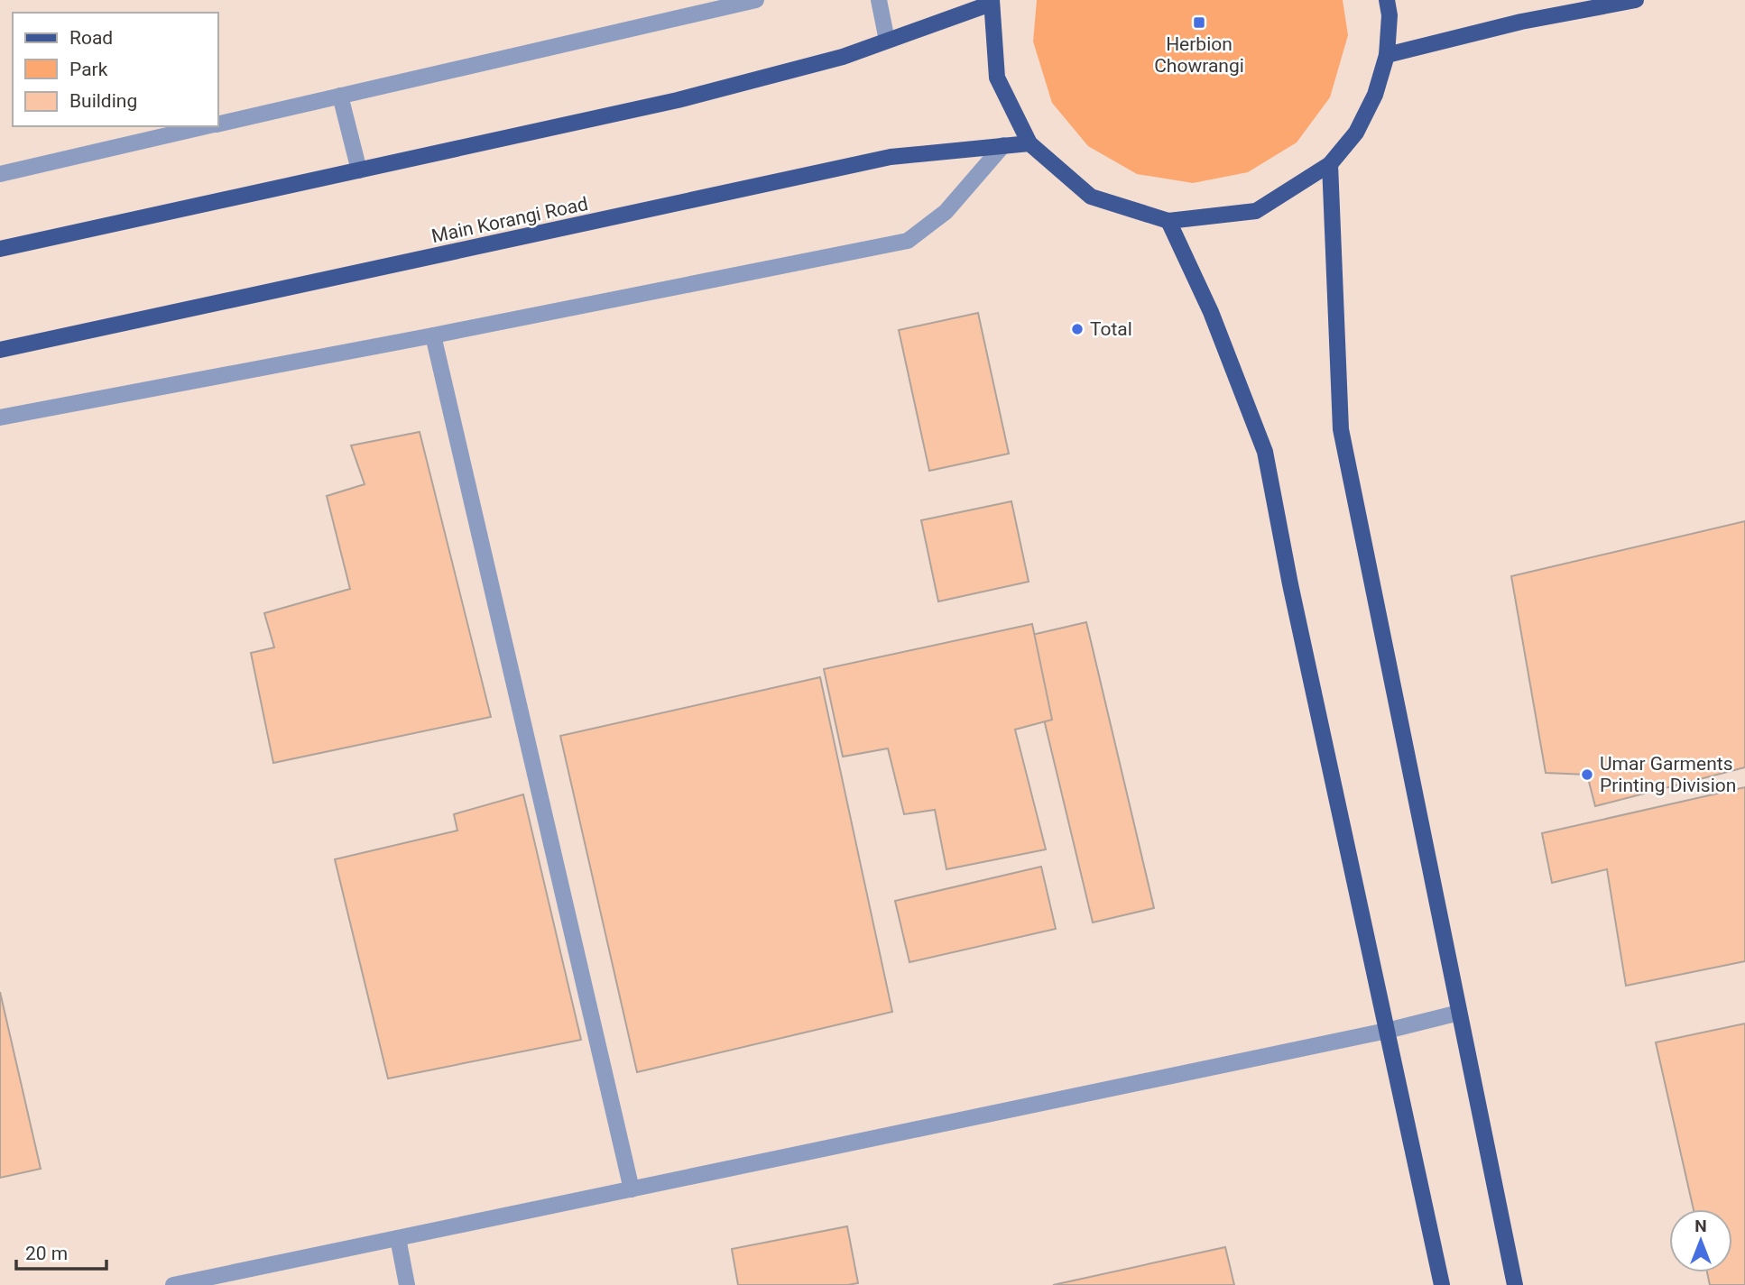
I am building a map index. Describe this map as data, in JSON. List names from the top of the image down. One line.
{"streets":{"main road":["Main Korangi Road"]},"places":{"transit":["Herbion Chowrangi"],"other":["Total","Umar Garments Printing Division"]},"legend":["Road","Park","Building"],"scale_bar":"20 m","north":"top"}
